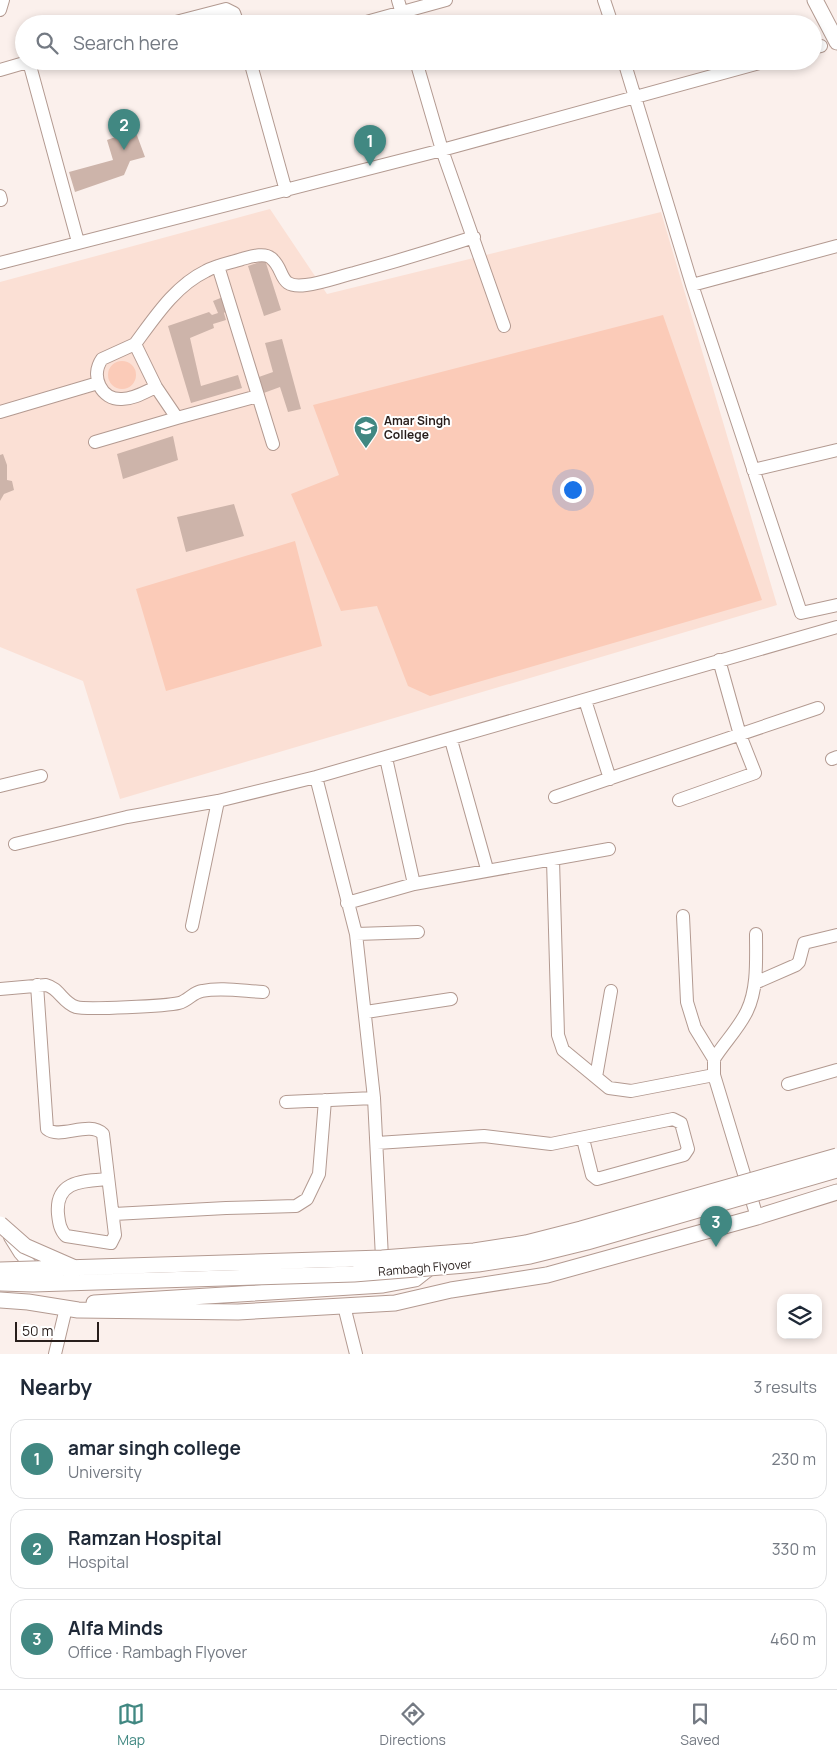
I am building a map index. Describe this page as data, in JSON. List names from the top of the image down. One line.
{"streets":{"main road":["Rambagh Flyover"]},"places":{"school or university":["Amar Singh College"]},"scale_bar":"50 m","page":{"search":"Search here","pins":["2","1","3"],"scale":"50 m","heading":["Nearby","3 results"],"list":[{"mark":"1","name":"amar singh college","note":"University","value":"230 m"},{"mark":"2","name":"Ramzan Hospital","note":"Hospital","value":"330 m"},{"mark":"3","name":"Alfa Minds","note":"Office · Rambagh Flyover","value":"460 m"}],"nav":["Map","Directions","Saved"]}}
